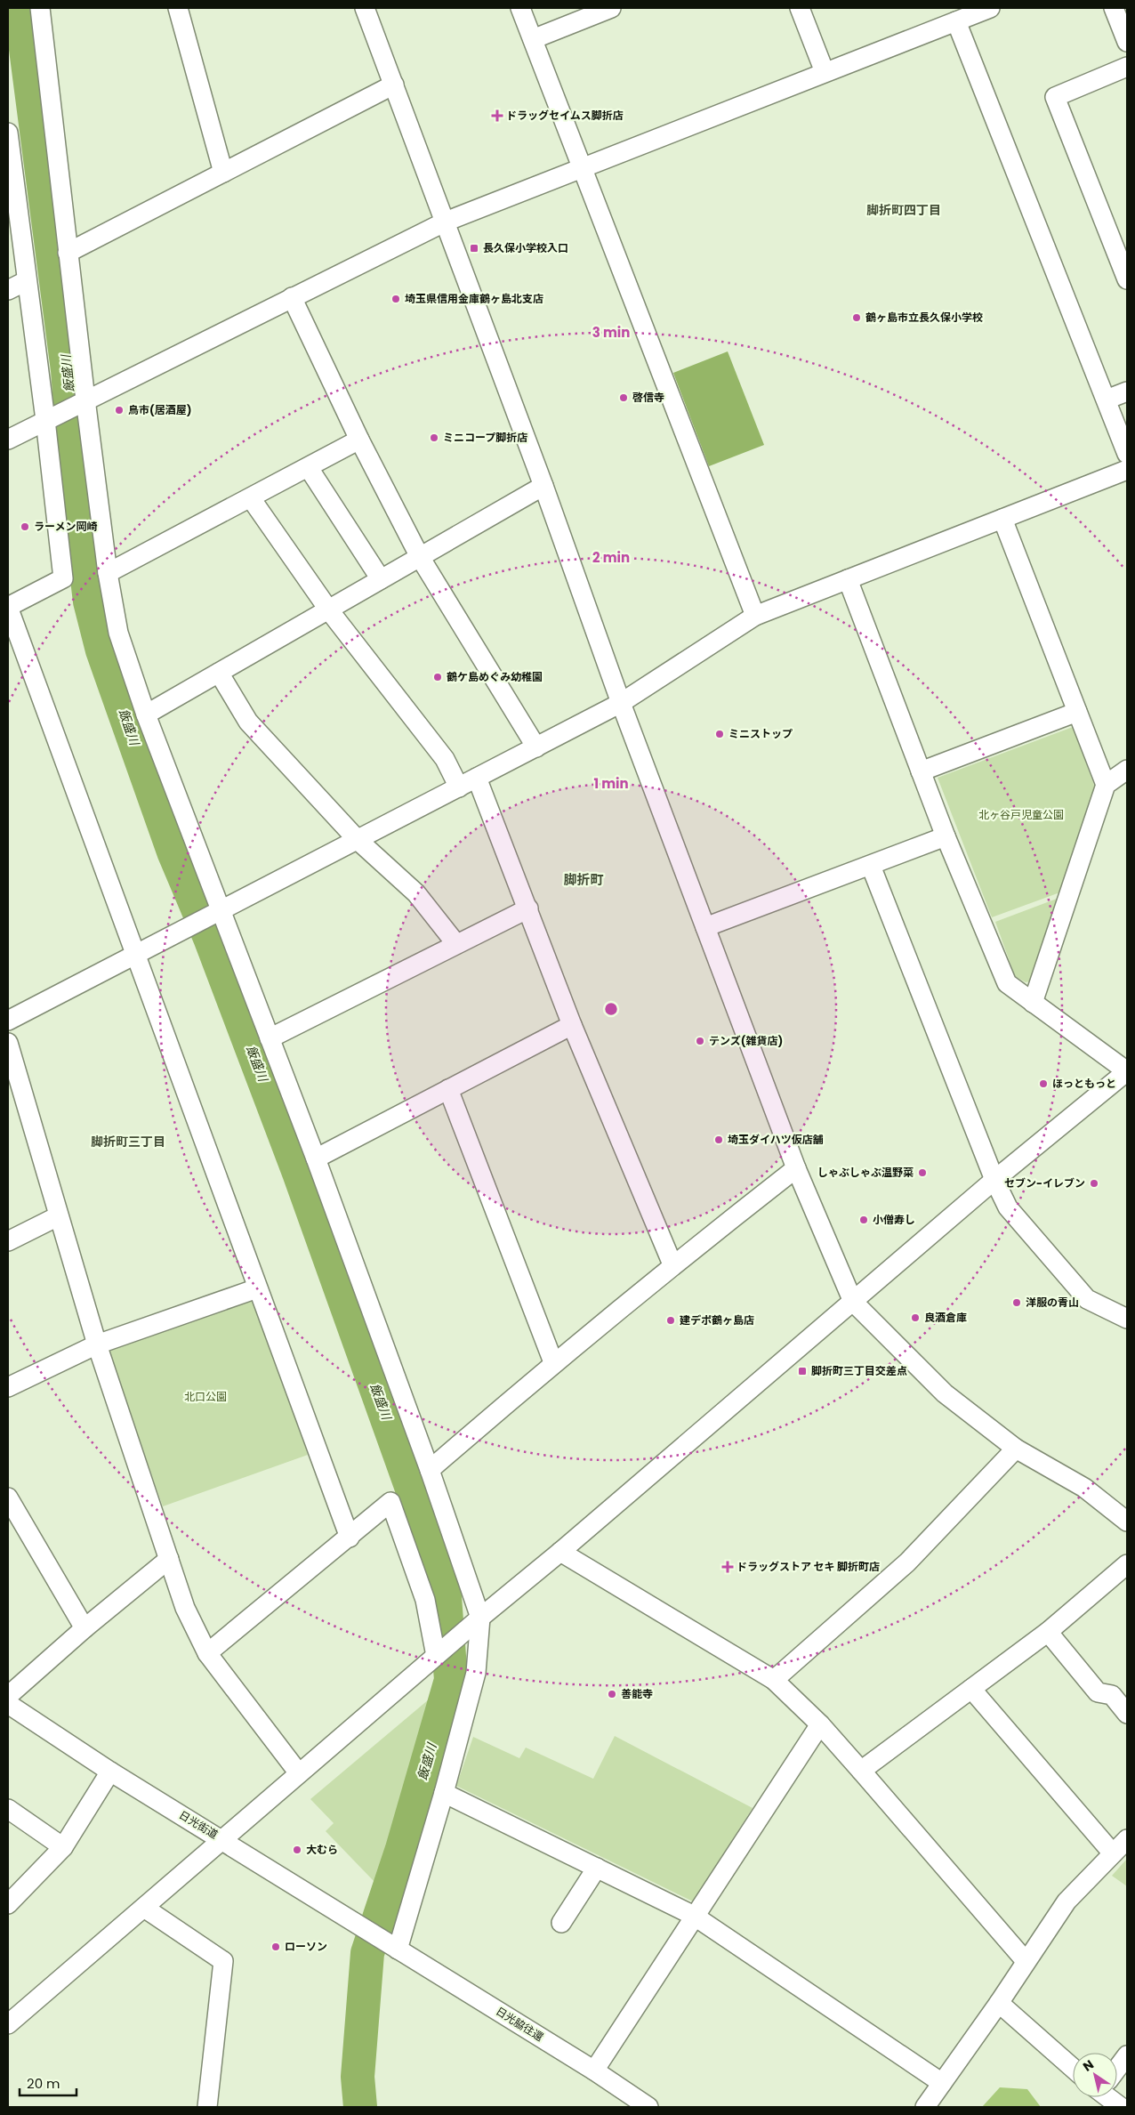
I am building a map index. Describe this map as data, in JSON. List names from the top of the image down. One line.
{"streets":{"street":["日光街道","日光脇往還"]},"crossings":[["日光街道","日光脇往還"]],"districts":["脚折町四丁目","脚折町","脚折町三丁目"],"water":["飯盛川"],"parks":["北ヶ谷戸児童公園","北口公園"],"places":{"health":["ドラッグセイムス脚折店","ドラッグストア セキ 脚折町店"],"transit":["長久保小学校入口","脚折町三丁目交差点"],"other":["埼玉県信用金庫鶴ヶ島北支店","鶴ヶ島市立長久保小学校","啓信寺","鳥市(居酒屋)","ミニコープ脚折店","ラーメン岡崎","鶴ケ島めぐみ幼稚園","ミニストップ","テンズ(雑貨店)","ほっともっと","埼玉ダイハツ仮店舗","しゃぶしゃぶ温野菜","セブン-イレブン","小僧寿し","洋服の青山","良酒倉庫","建デポ鶴ヶ島店","善能寺","大むら","ローソン"]},"scale_bar":"20 m","north":"top left","rings":["3 min","2 min","1 min"]}
